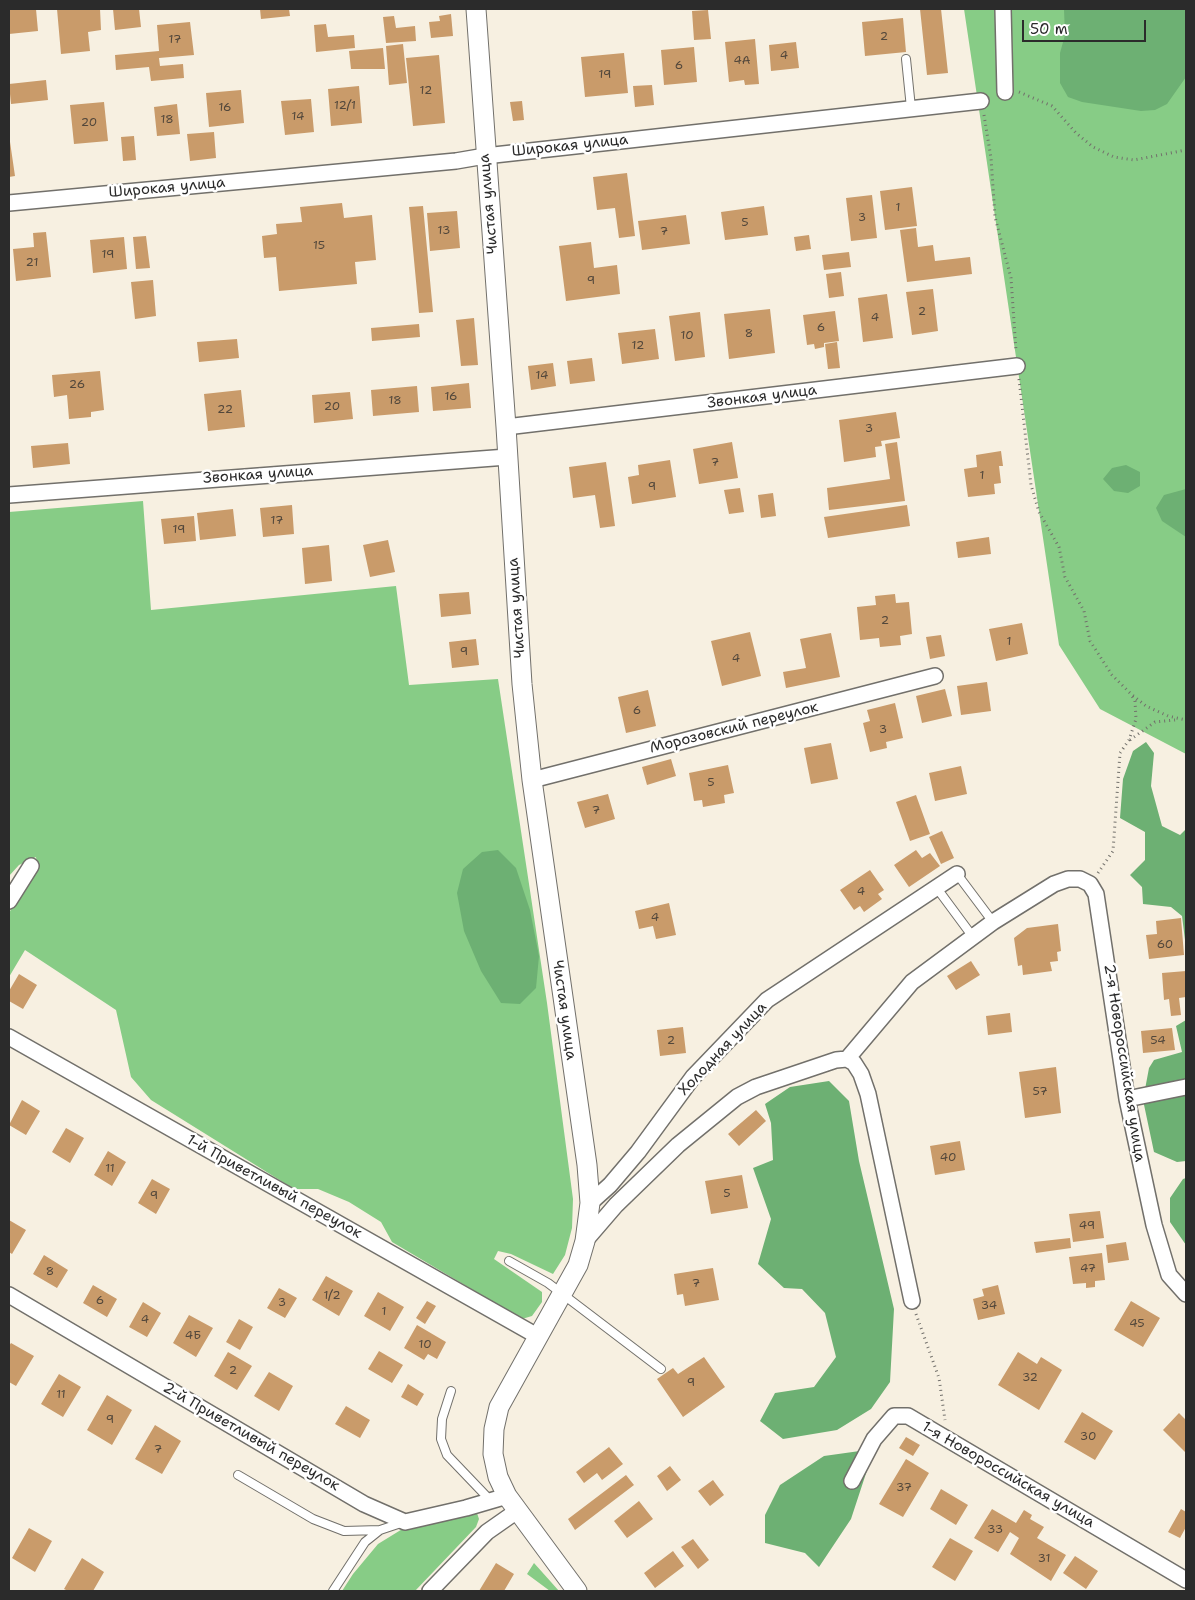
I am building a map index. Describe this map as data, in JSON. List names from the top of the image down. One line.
{"streets":{"street":["Широкая улица","Чистая улица","Звонкая улица","Морозовский переулок","Холодная улица","2-я Новороссийская улица","1-й Приветливый переулок","2-й Приветливый переулок","1-я Новороссийская улица"]},"crossings":[["Широкая улица","Чистая улица"],["Чистая улица","Звонкая улица"],["Чистая улица","Морозовский переулок"],["Чистая улица","Холодная улица"],["Чистая улица","1-й Приветливый переулок"]],"house_numbers":["2","17","4","4А","6","19","12","12/1","16","14","18","20","1","3","5","13","7","15","19","21","9","2","4","6","8","10","12","14","26","16","18","20","22","3","7","1","9","17","19","2","1","9","4","6","3","5","7","4","4","60","2","54","57","40","11","5","9","49","47","8","7","1/2","6","3","34","1","4","45","4Б","10","2","32","9","11","9","30","7","37","33","31"],"scale_bar":"50 m"}
